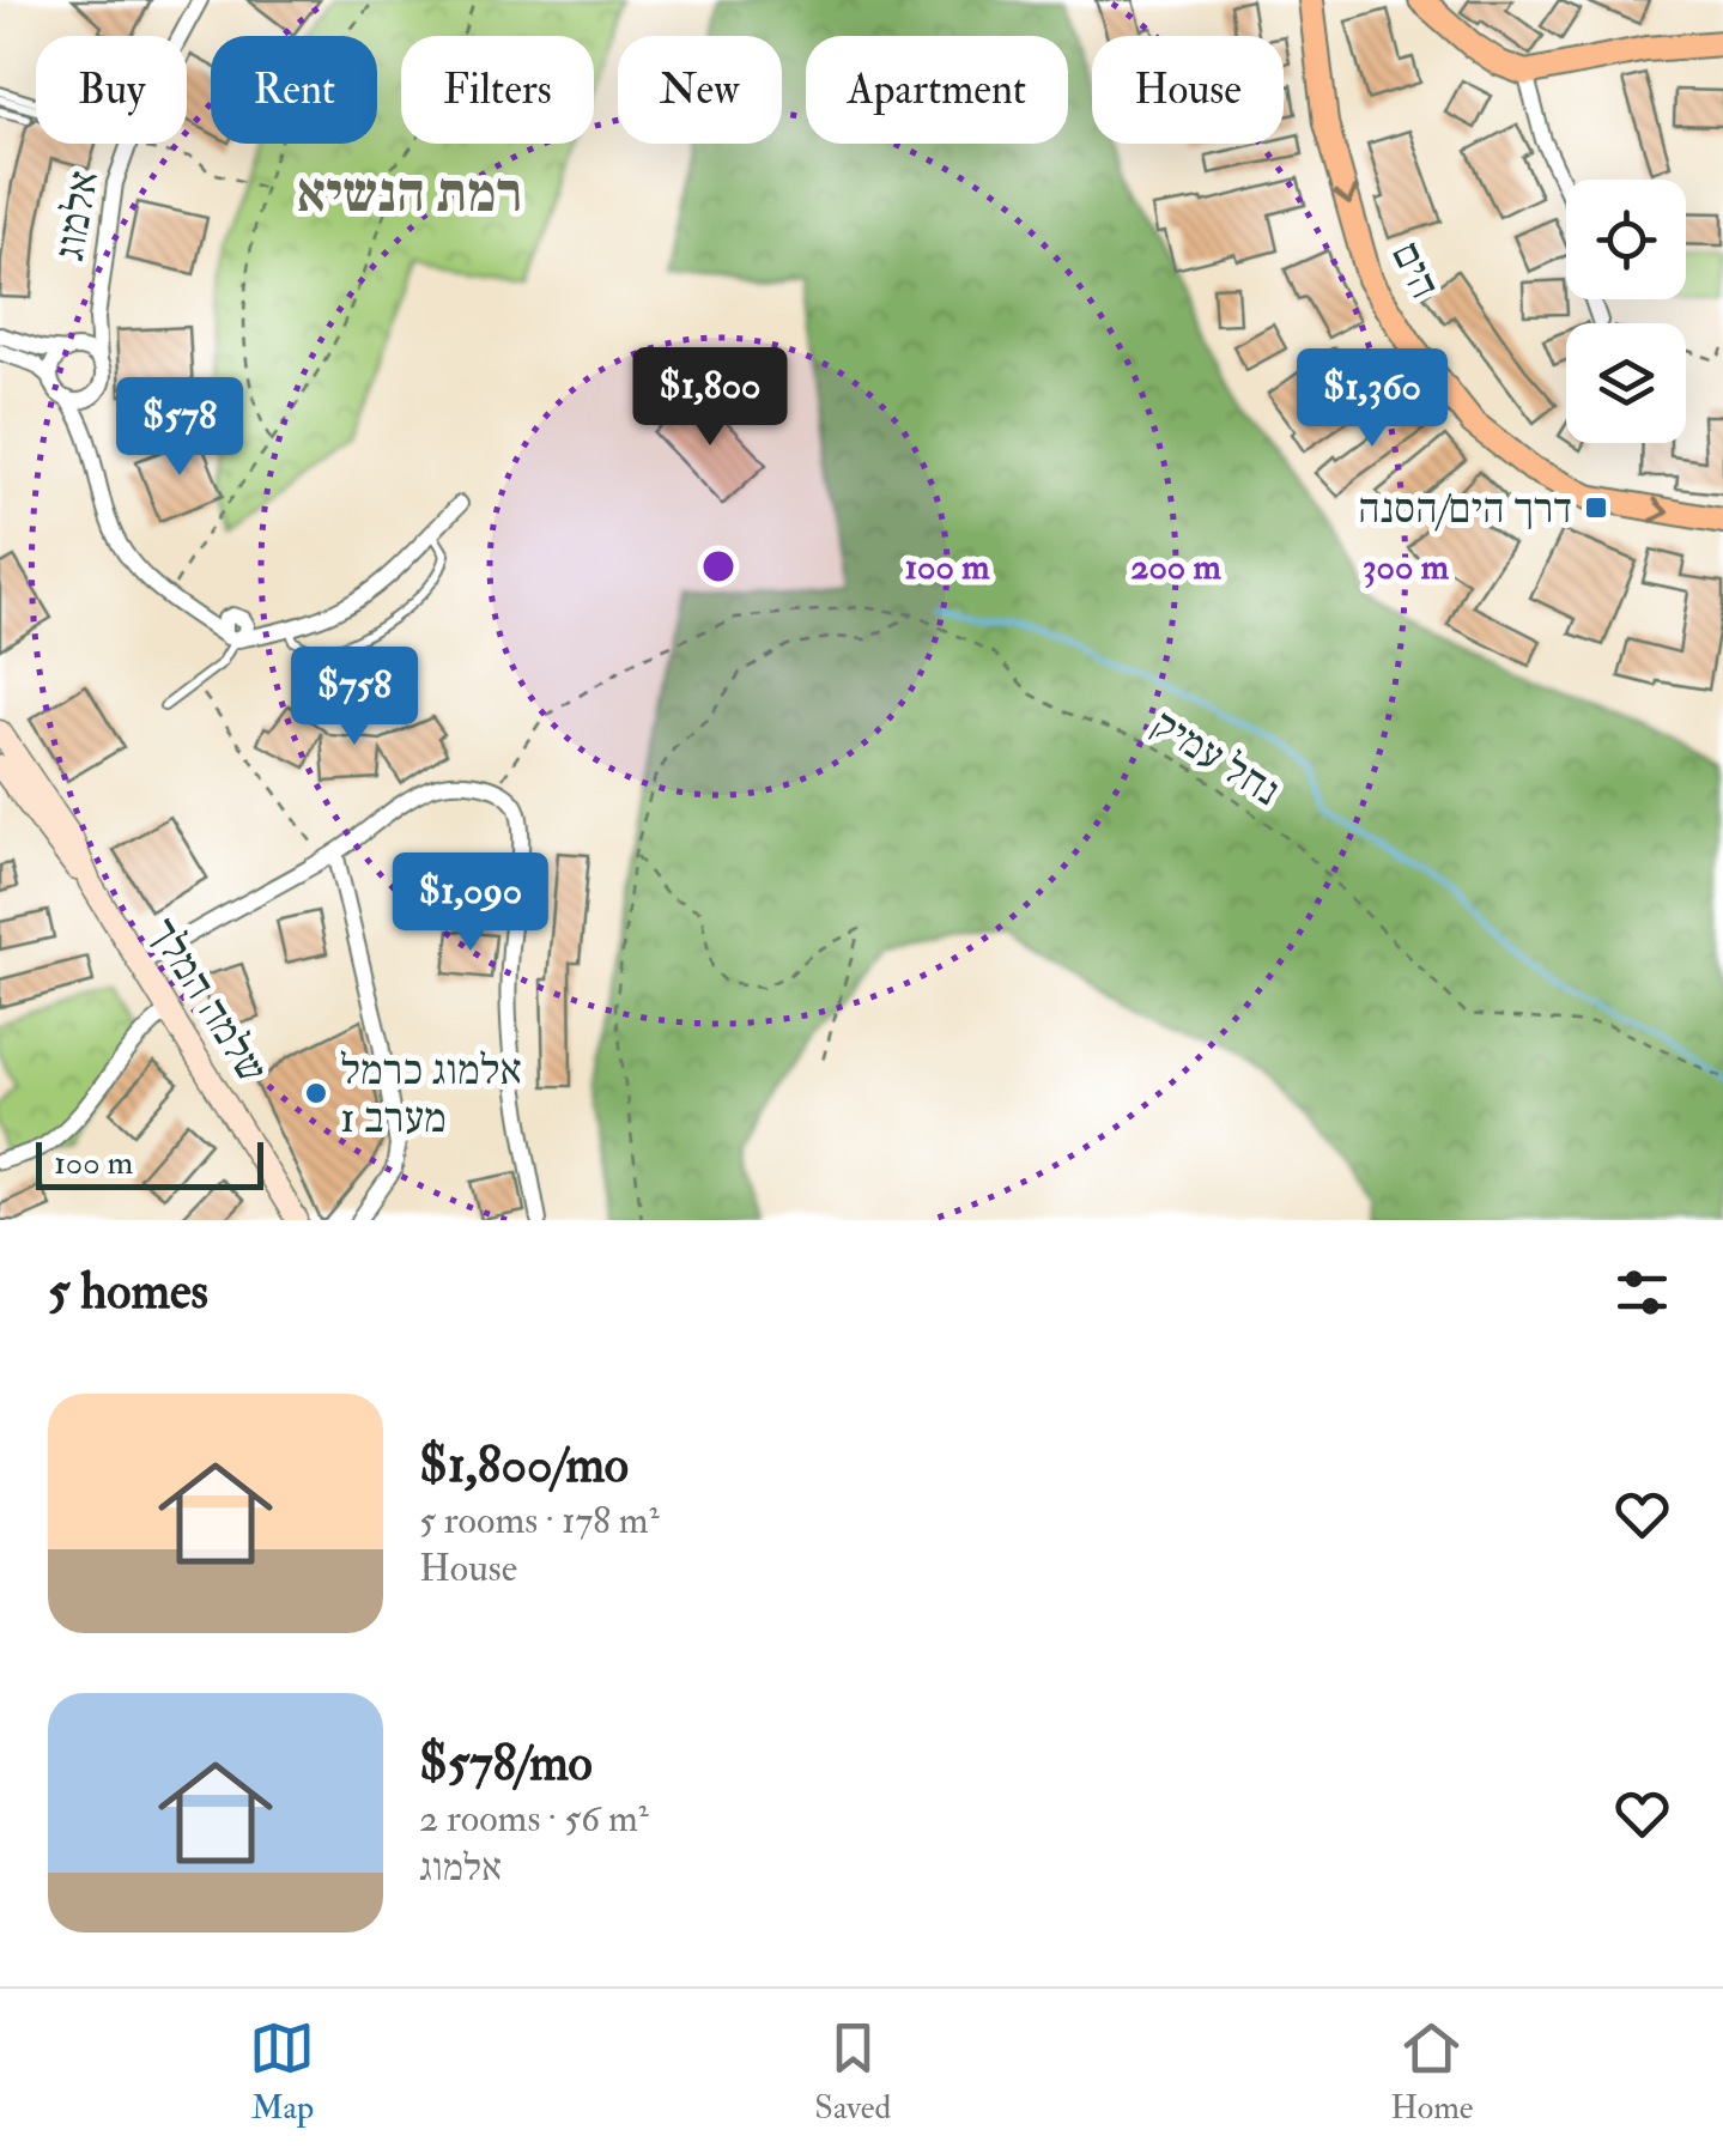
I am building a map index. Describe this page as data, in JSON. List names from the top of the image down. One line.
{"streets":{"main road":["הים"],"street":["אלמוג","שלמה המלך"],"path":["נחל עמיק"]},"one_way":["הים"],"districts":["רמת הנשיא"],"places":{"transit":["דרך הים/הסנה"],"other":["אלמוג כרמל מערב 1"]},"scale_bar":"100 m","page":{"chip":["Buy","Rent","Filters","New","Apartment","House"],"price":["$1,800","$1,360","$578","$758","$1,090"],"scale":"100 m","heading":"5 homes","list":[{"name":"$1,800/mo","note":"5 rooms · 178 m² · House"},{"name":"$578/mo","note":"2 rooms · 56 m² · אלמוג"}],"tabs":["Map","Saved","Home"]},"rings":["100 m","200 m","300 m"]}
